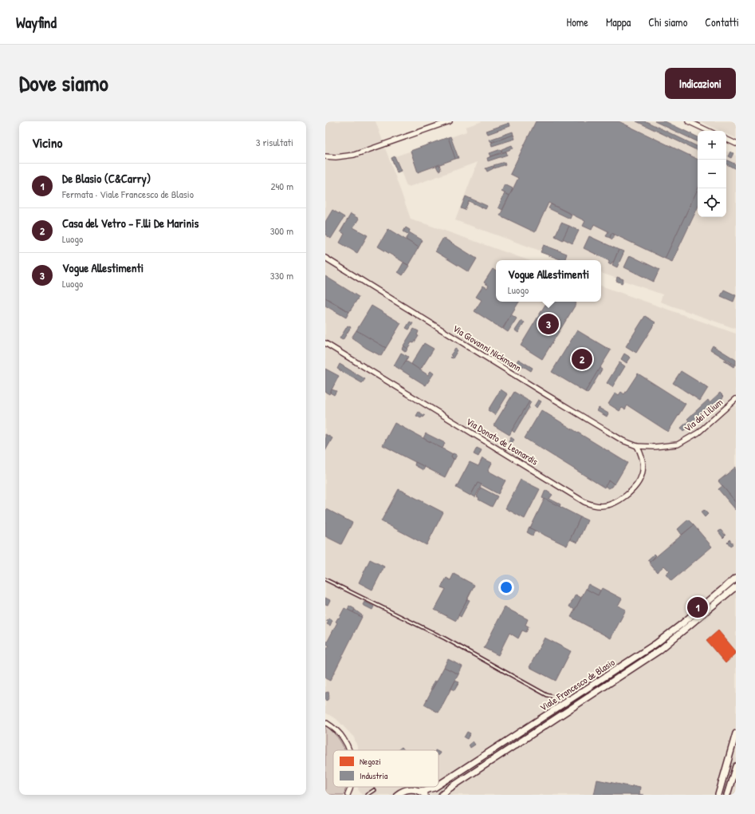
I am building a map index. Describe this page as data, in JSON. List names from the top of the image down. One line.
{"streets":{"street":["Via Giovanni Nickmann","Via dei Lilium","Via Donato de Leonardis","Viale Francesco de Blasio"]},"crossings":[["Via Giovanni Nickmann","Via dei Lilium"],["Via Giovanni Nickmann","Via Donato de Leonardis"]],"legend":["Negozi","Industria"],"page":{"header":"Wayfind","nav":["Home","Mappa","Chi siamo","Contatti"],"title":"Dove siamo","buttons":"Indicazioni","heading":["Vicino","3 risultati"],"map_buttons":["+","−"],"list":[{"mark":"1","name":"De Blasio (C&Carry)","note":"Fermata · Viale Francesco de Blasio","value":"240 m"},{"mark":"2","name":"Casa del Vetro - F.lli De Marinis","note":"Luogo","value":"300 m"},{"mark":"3","name":"Vogue Allestimenti","note":"Luogo","value":"330 m"}],"popup":["Vogue Allestimenti","Luogo"],"pins":["3","2","1"]}}
